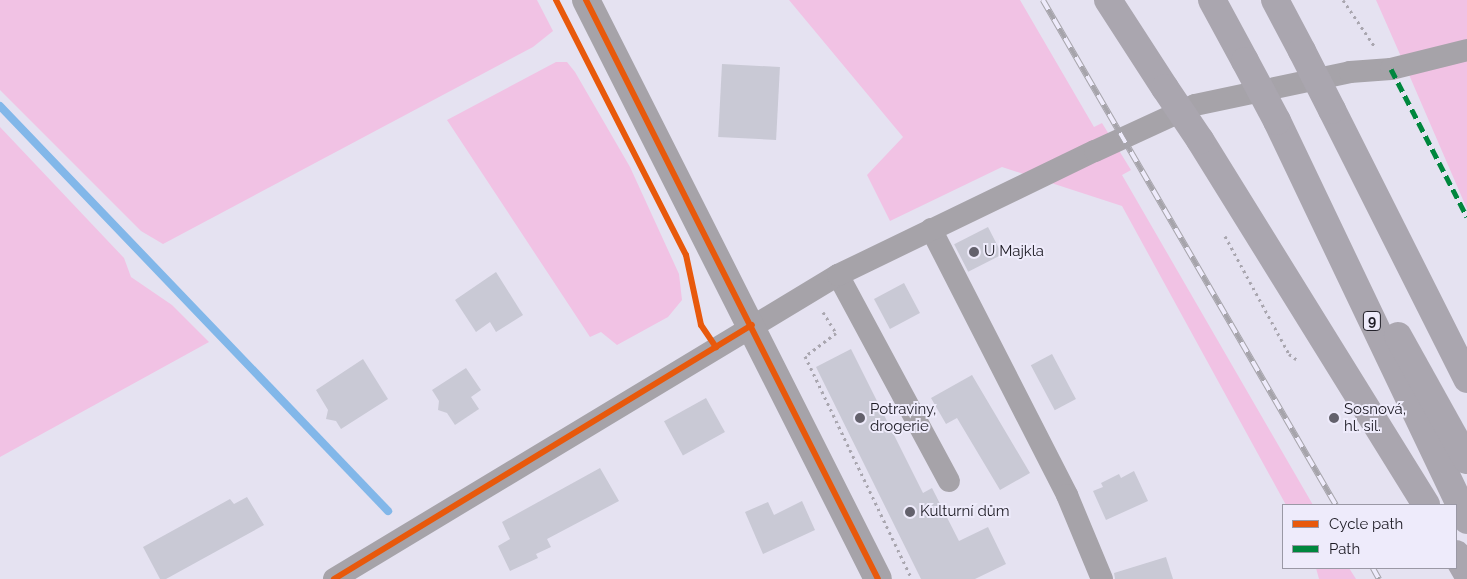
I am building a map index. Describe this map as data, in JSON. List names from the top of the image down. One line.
{"streets":{"main road":["9"]},"places":["U Majkla","Potraviny, drogerie","Sosnová, hl. sil.","Kulturní dům"],"legend":["Cycle path","Path"]}
